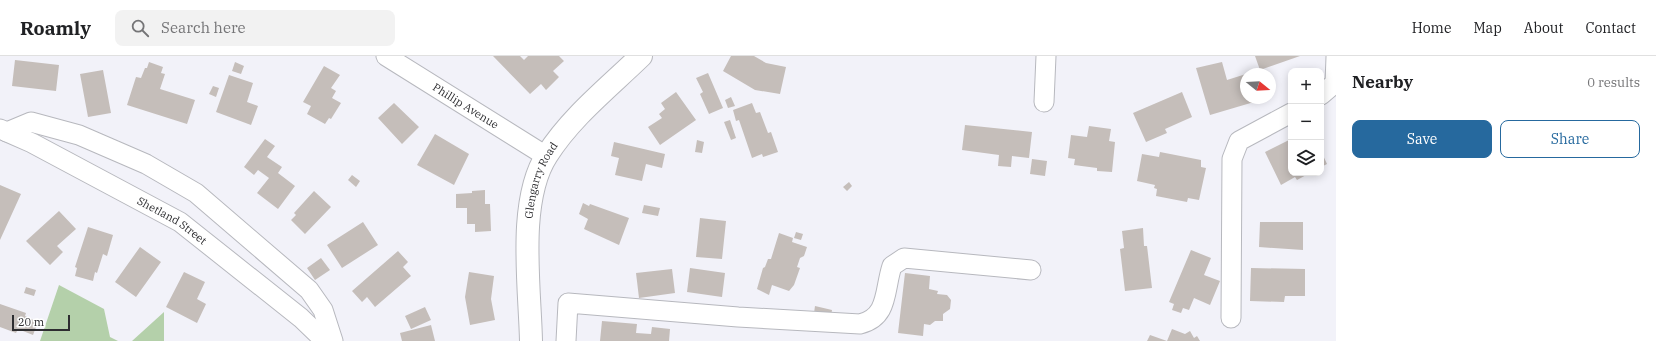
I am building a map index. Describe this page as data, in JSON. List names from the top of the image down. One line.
{"streets":{"main road":["Glengarry Road"],"street":["Phillip Avenue","Shetland Street"]},"crossings":[["Phillip Avenue","Glengarry Road"]],"scale_bar":"20 m","north":"right","page":{"header":"Roamly","search":"Search here","nav":["Home","Map","About","Contact"],"heading":["Nearby","0 results"],"map_buttons":["+","−"],"buttons":["Save","Share"],"scale":"20 m"}}
